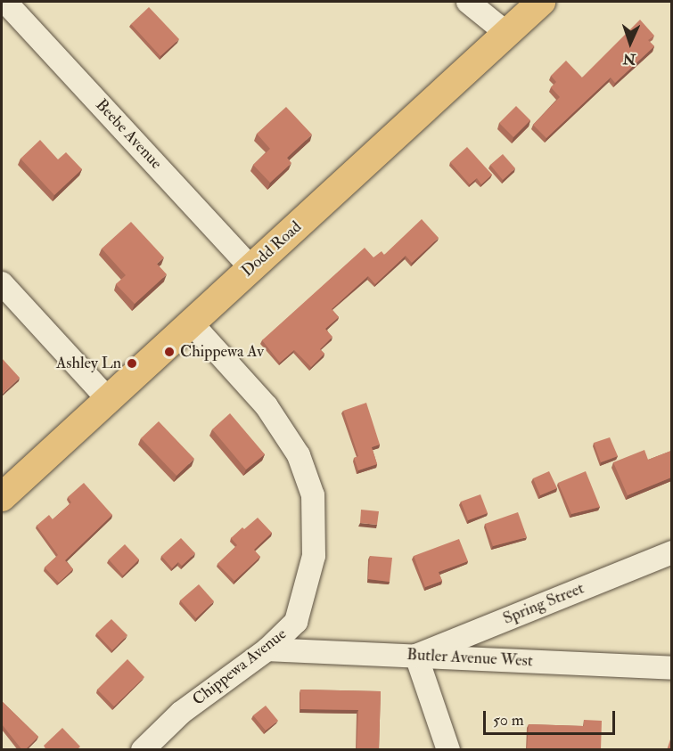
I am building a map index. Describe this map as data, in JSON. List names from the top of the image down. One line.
{"streets":{"main road":["Dodd Road"],"street":["Beebe Avenue","Spring Street","Butler Avenue West","Chippewa Avenue"]},"crossings":[["Beebe Avenue","Dodd Road"],["Dodd Road","Chippewa Avenue"],["Spring Street","Butler Avenue West"],["Butler Avenue West","Chippewa Avenue"]],"places":["Chippewa Av","Ashley Ln"],"scale_bar":"50 m","north":"bottom"}
